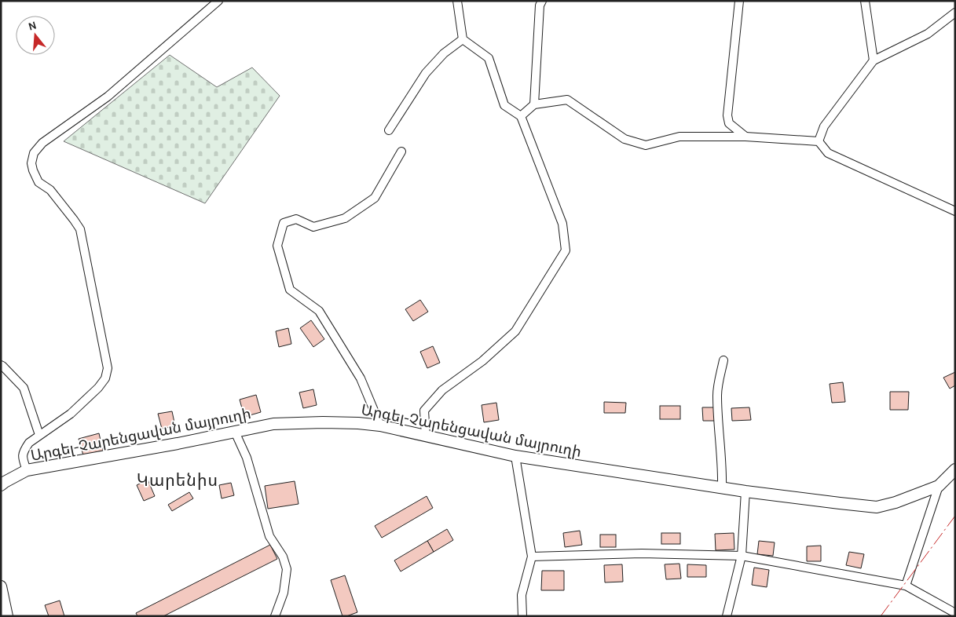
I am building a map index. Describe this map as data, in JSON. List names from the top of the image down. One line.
{"streets":{"main road":["Արգել-Չարենցավան մայրուղի"]},"districts":["Կարենիս"],"north":"top"}
